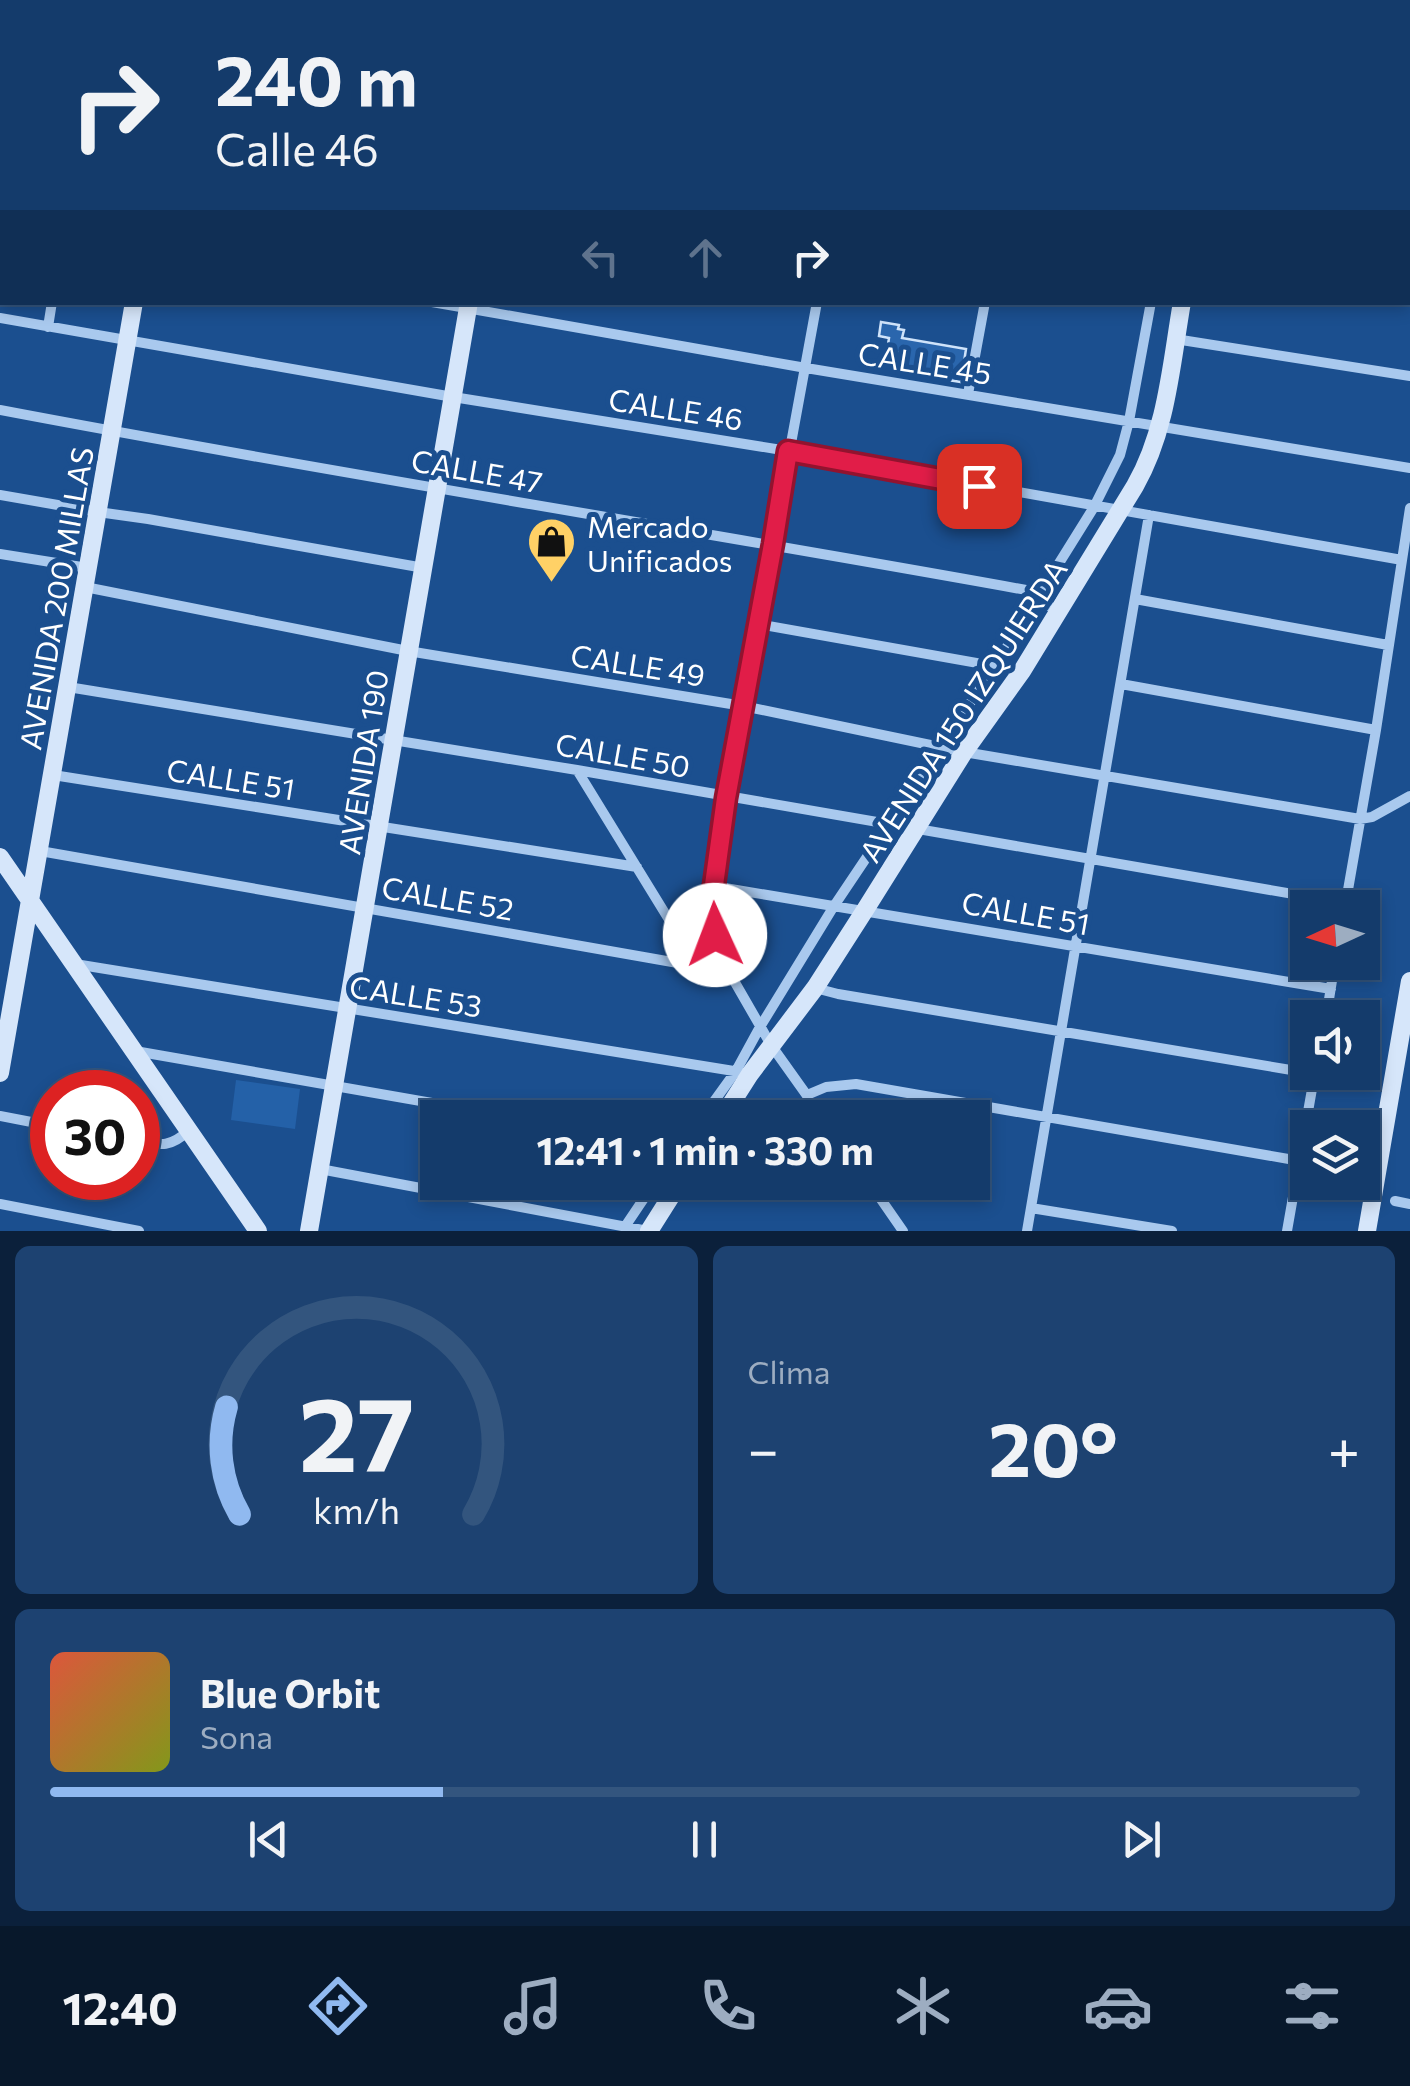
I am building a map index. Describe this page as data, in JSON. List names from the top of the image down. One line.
{"streets":{"street":["CALLE 45","CALLE 46","CALLE 47","AVENIDA 200 MILLAS","CALLE 49","AVENIDA 150 IZQUIERDA","CALLE 50","AVENIDA 190","CALLE 51","CALLE 52","CALLE 53"]},"crossings":[["CALLE 45","AVENIDA 150 IZQUIERDA"],["CALLE 45","AVENIDA 190"],["CALLE 46","AVENIDA 200 MILLAS"],["CALLE 46","AVENIDA 150 IZQUIERDA"],["CALLE 46","AVENIDA 190"],["CALLE 47","AVENIDA 200 MILLAS"],["CALLE 47","AVENIDA 150 IZQUIERDA"],["CALLE 47","AVENIDA 190"],["AVENIDA 200 MILLAS","CALLE 49"],["AVENIDA 200 MILLAS","CALLE 50"],["AVENIDA 200 MILLAS","CALLE 51"],["AVENIDA 200 MILLAS","CALLE 52"],["CALLE 49","AVENIDA 150 IZQUIERDA"],["CALLE 49","AVENIDA 190"],["AVENIDA 150 IZQUIERDA","CALLE 50"],["AVENIDA 150 IZQUIERDA","CALLE 51"],["AVENIDA 150 IZQUIERDA","CALLE 53"],["CALLE 50","AVENIDA 190"],["AVENIDA 190","CALLE 51"],["AVENIDA 190","CALLE 52"],["AVENIDA 190","CALLE 53"]],"places":{"shop":["Mercado Unificados"]},"north":"left","page":{"turn":["240 m","Calle 46"],"limit":"30","trip":"12:41 · 1 min · 330 m","tile":"Clima","heat":["−","20°","+"],"song":["Blue Orbit","Sona"],"tabs":"12:40","gauge":["27","km/h"]}}
